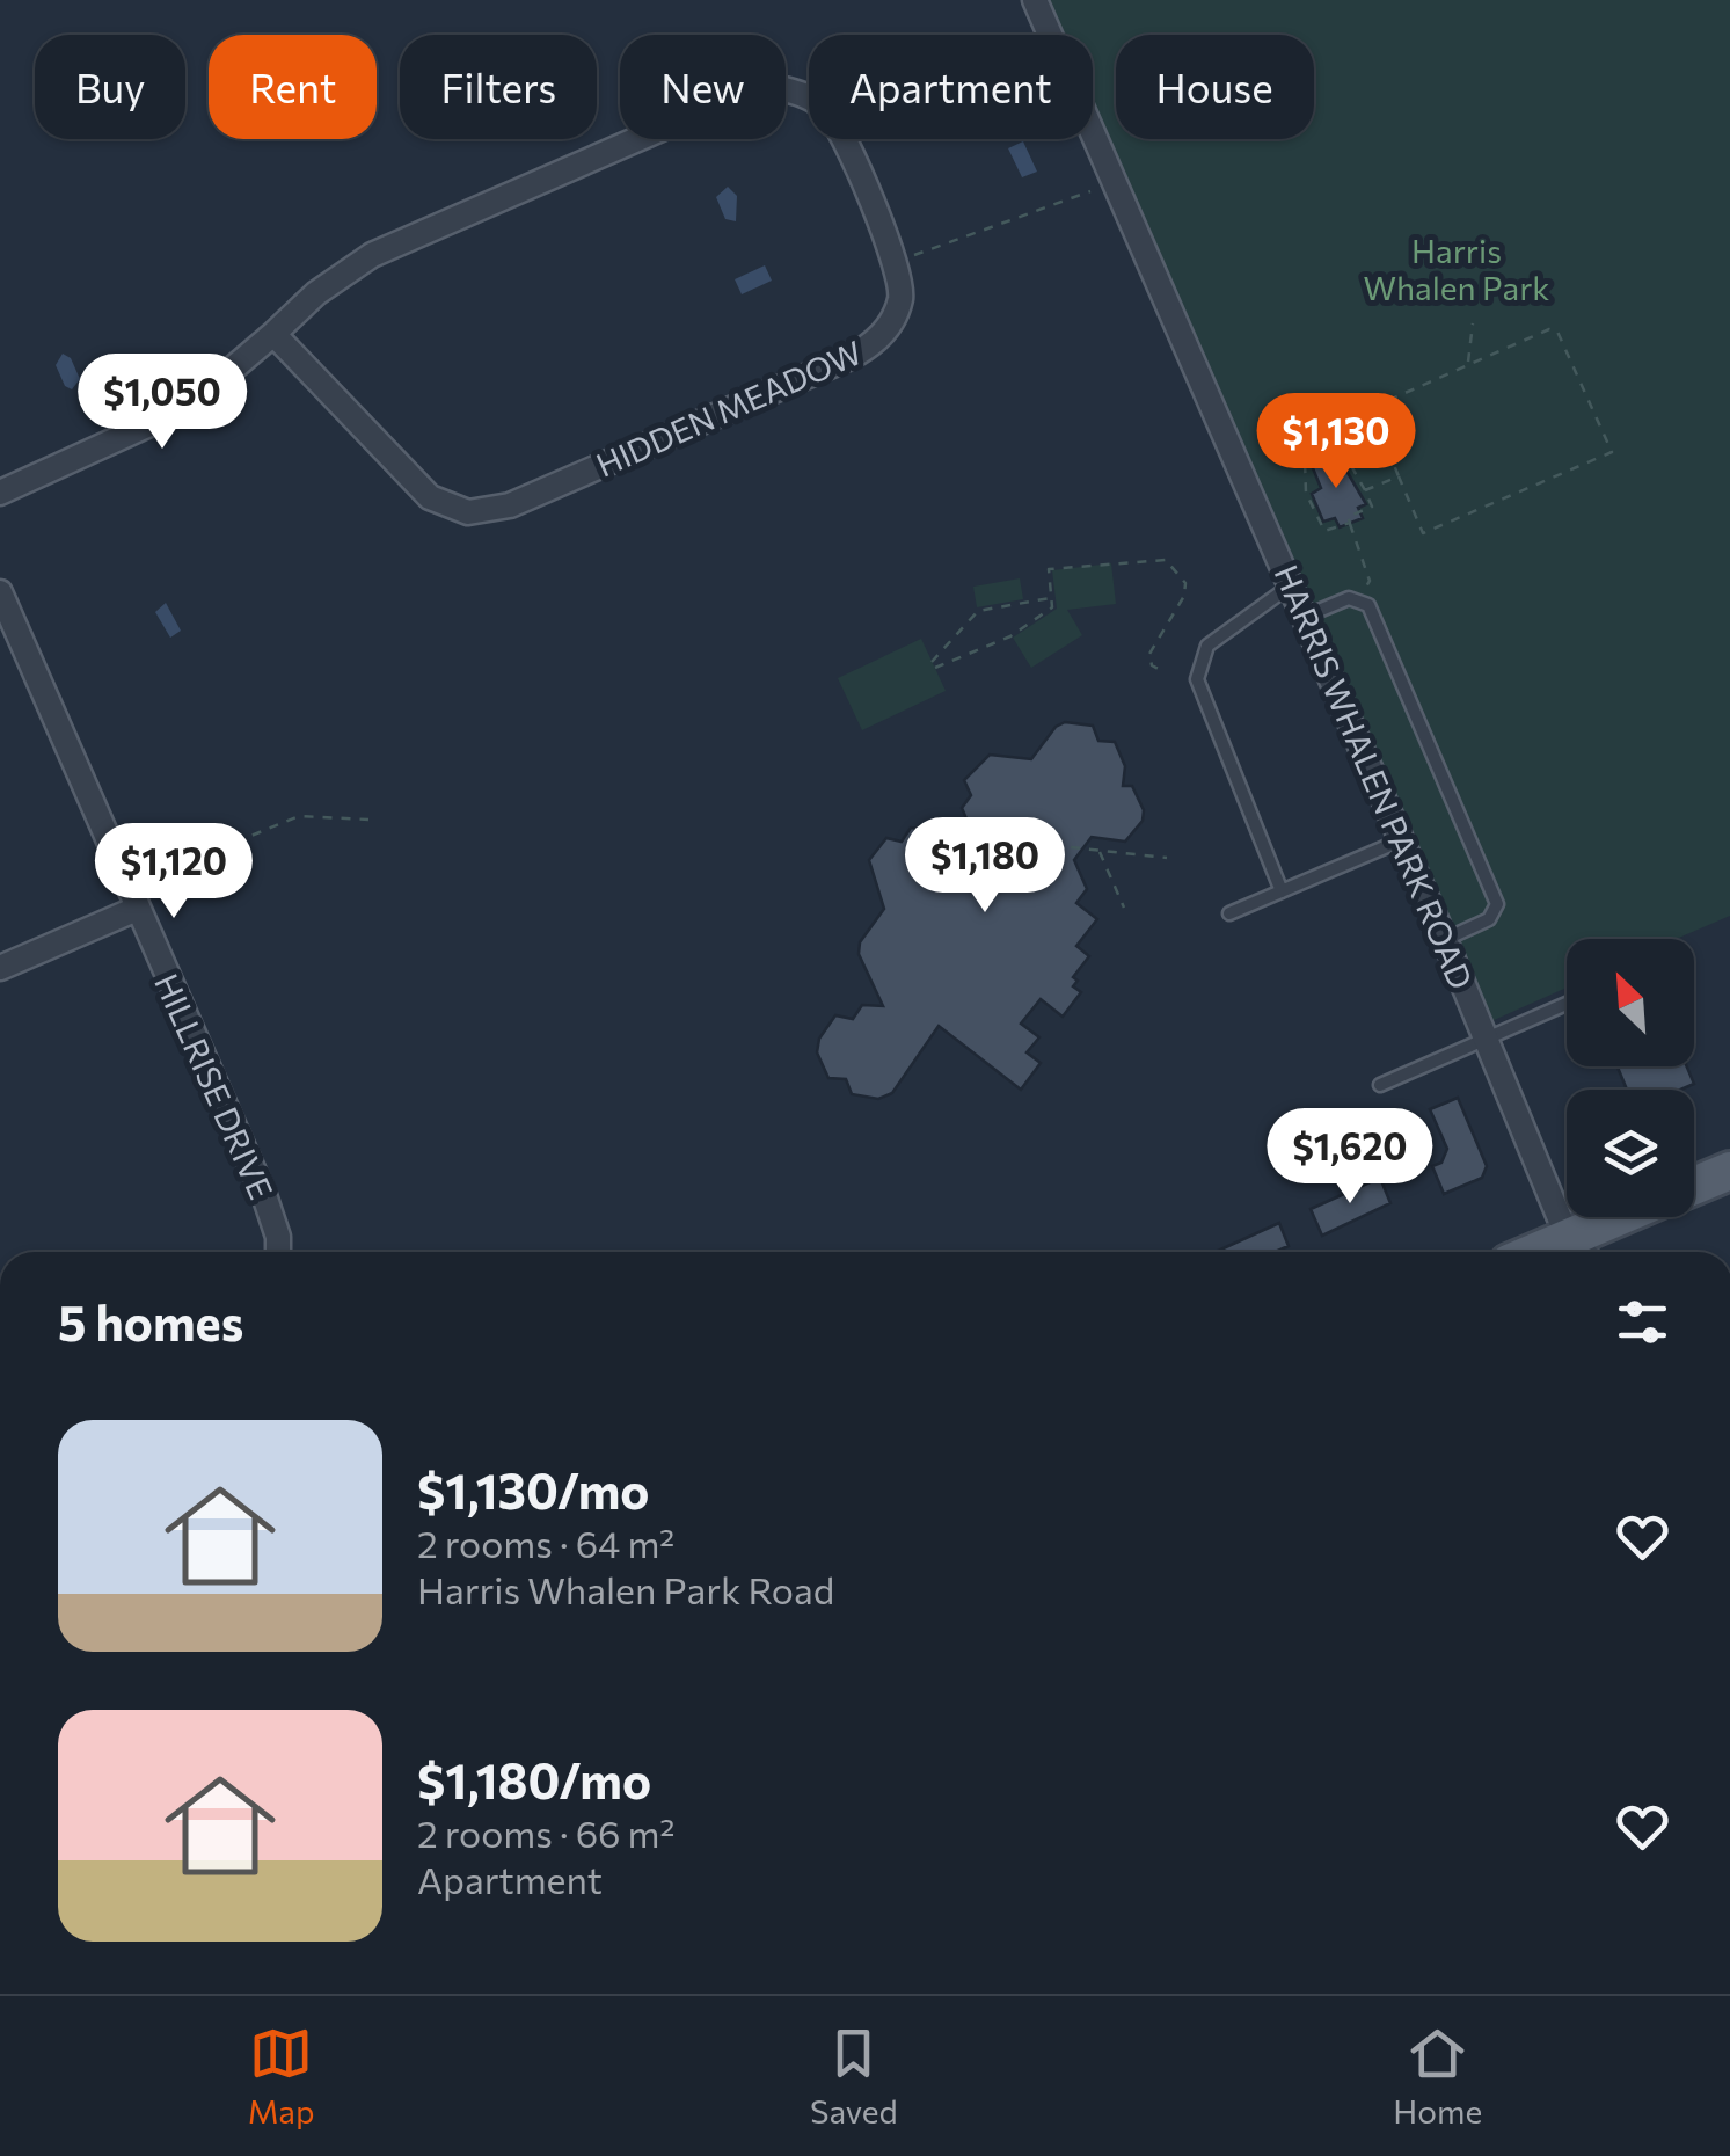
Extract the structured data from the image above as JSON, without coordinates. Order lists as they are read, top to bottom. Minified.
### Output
{"streets":{"street":["HIDDEN MEADOW","HARRIS WHALEN PARK ROAD","HILLRISE DRIVE"]},"parks":["Harris Whalen Park"],"north":"top left","page":{"chip":["Buy","Rent","Filters","New","Apartment","House"],"price":["$1,050","$1,130","$1,180","$1,120","$1,620"],"heading":"5 homes","list":[{"name":"$1,130/mo","note":"2 rooms · 64 m² · Harris Whalen Park Road"},{"name":"$1,180/mo","note":"2 rooms · 66 m² · Apartment"}],"tabs":["Map","Saved","Home"]}}
